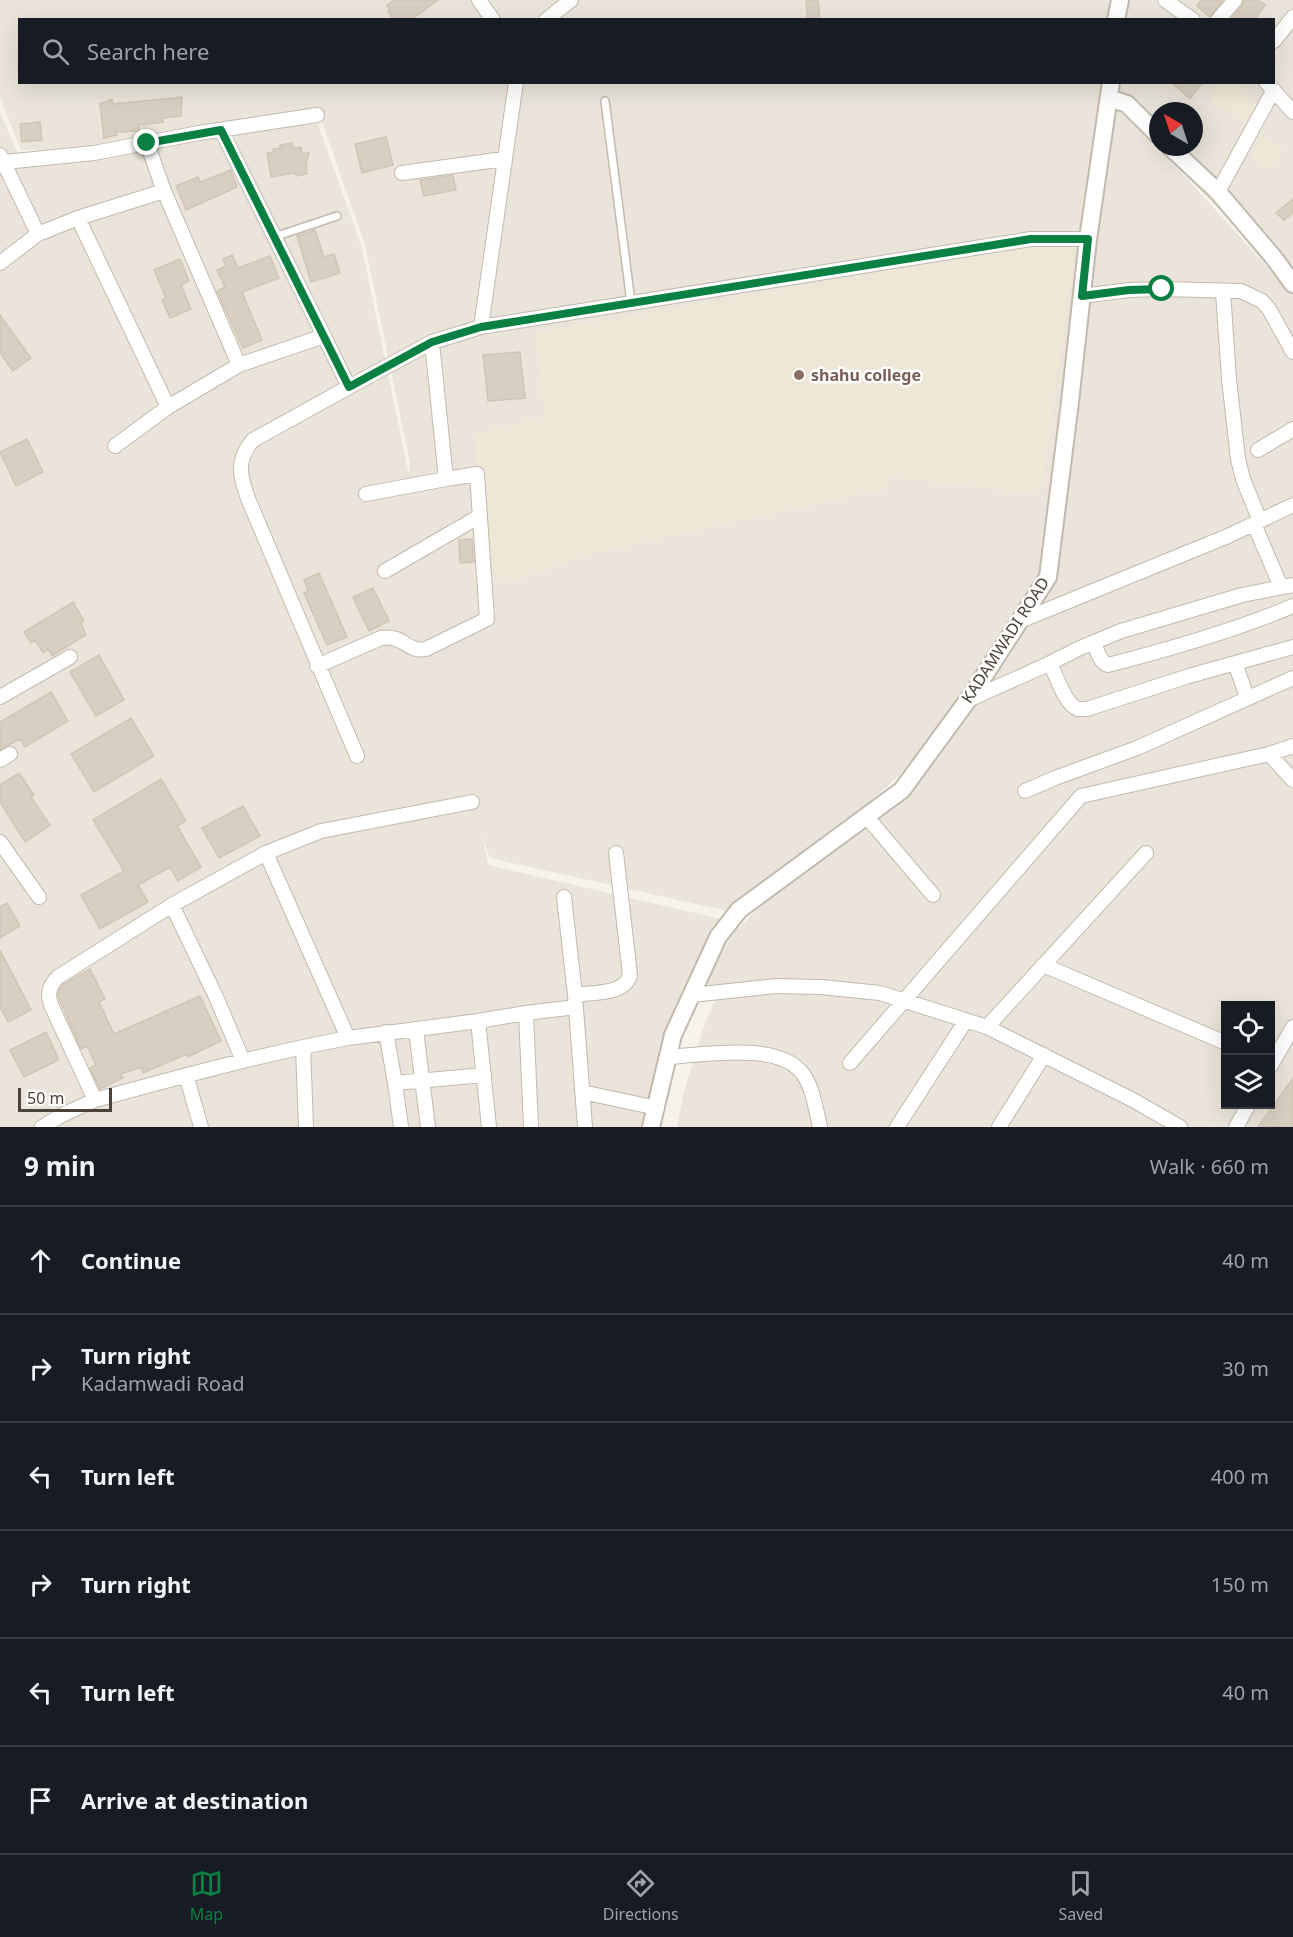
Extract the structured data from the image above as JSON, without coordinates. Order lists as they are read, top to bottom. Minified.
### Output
{"streets":{"street":["KADAMWADI ROAD"]},"places":["shahu college"],"scale_bar":"50 m","north":"top left","page":{"search":"Search here","scale":"50 m","heading":["9 min","Walk · 660 m"],"list":[["Continue","40 m"],["Turn right","Kadamwadi Road","30 m"],["Turn left","400 m"],["Turn right","150 m"],["Turn left","40 m"],"Arrive at destination"],"nav":["Map","Directions","Saved"]}}
